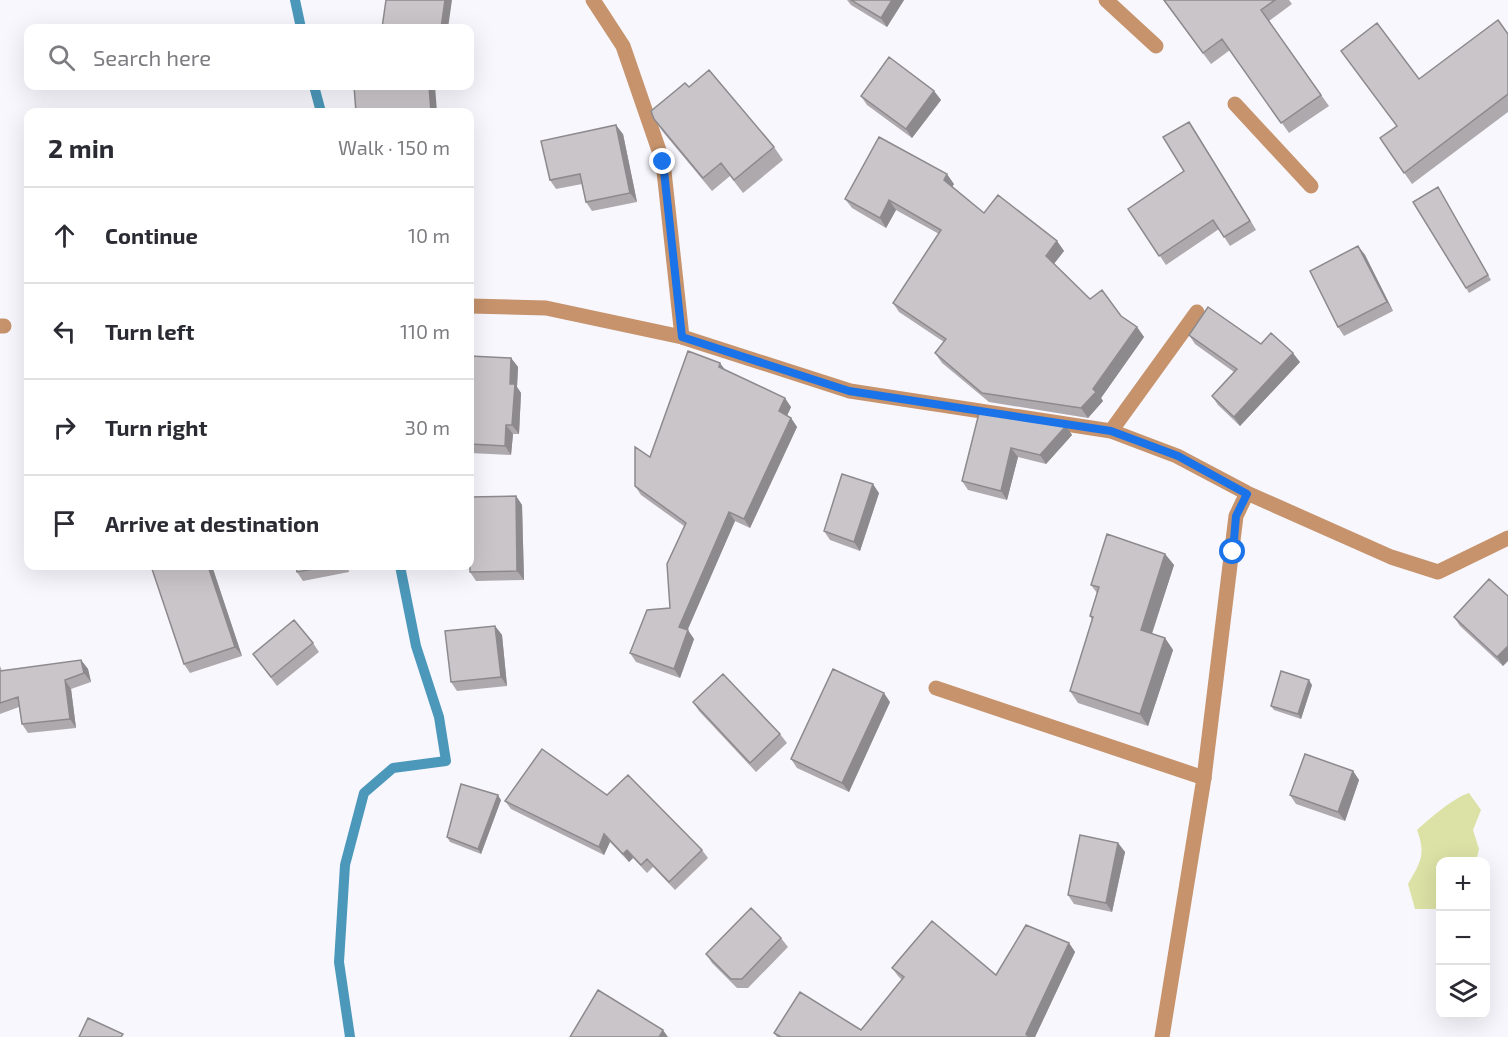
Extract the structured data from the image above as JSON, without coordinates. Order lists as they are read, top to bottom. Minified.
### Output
{"page":{"search":"Search here","heading":["2 min","Walk · 150 m"],"list":[["Continue","10 m"],["Turn left","110 m"],["Turn right","30 m"],"Arrive at destination"],"map_buttons":["+","−"]}}
